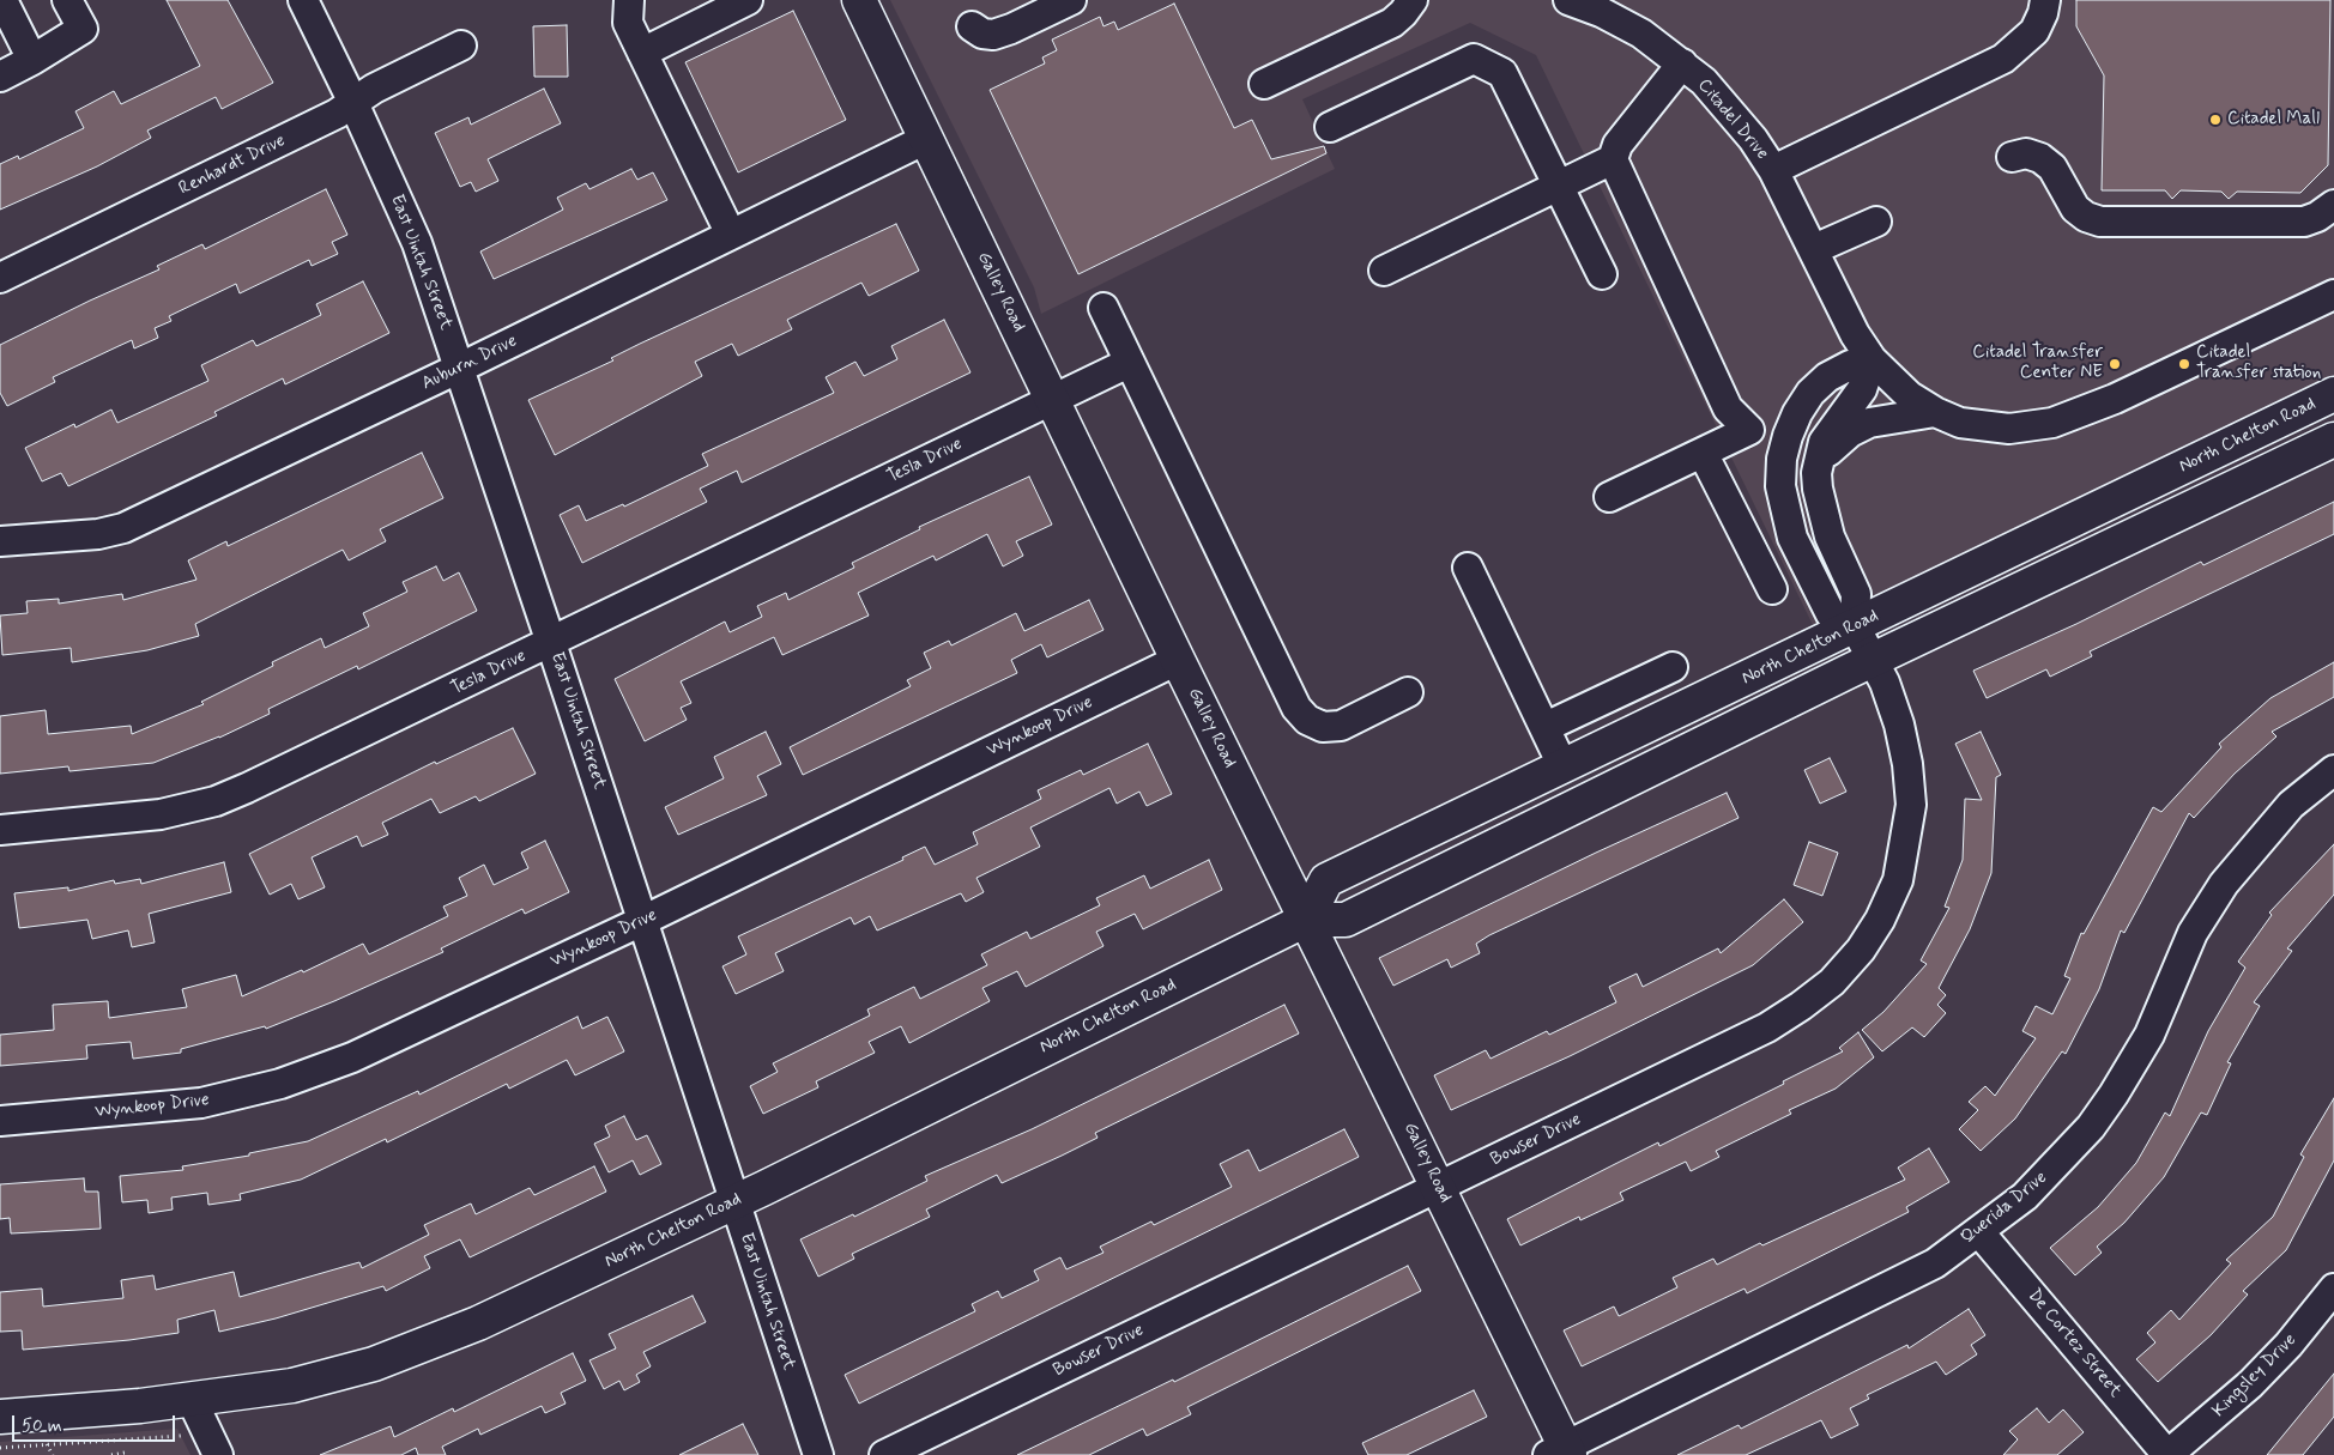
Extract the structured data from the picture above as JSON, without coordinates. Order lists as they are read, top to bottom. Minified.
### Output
{"streets":{"main road":["Galley Road","North Chelton Road"],"street":["Citadel Drive","Renhardt Drive","East Uintah Street","Auburn Drive","Tesla Drive","Wynkoop Drive","Bowser Drive","Querida Drive","De Cortez Street","Kingsley Drive"]},"crossings":[["Renhardt Drive","East Uintah Street"],["East Uintah Street","Auburn Drive"],["East Uintah Street","North Chelton Road"],["East Uintah Street","Tesla Drive"],["East Uintah Street","Wynkoop Drive"],["Galley Road","Auburn Drive"],["Galley Road","North Chelton Road"],["Galley Road","Tesla Drive"],["Galley Road","Wynkoop Drive"],["Galley Road","Bowser Drive"],["Galley Road","Querida Drive"],["North Chelton Road","Bowser Drive"],["Querida Drive","De Cortez Street"],["De Cortez Street","Kingsley Drive"]],"places":["Citadel Mall","Citadel Transfer Center NE","Citadel Transfer station"],"scale_bar":"50 m"}
